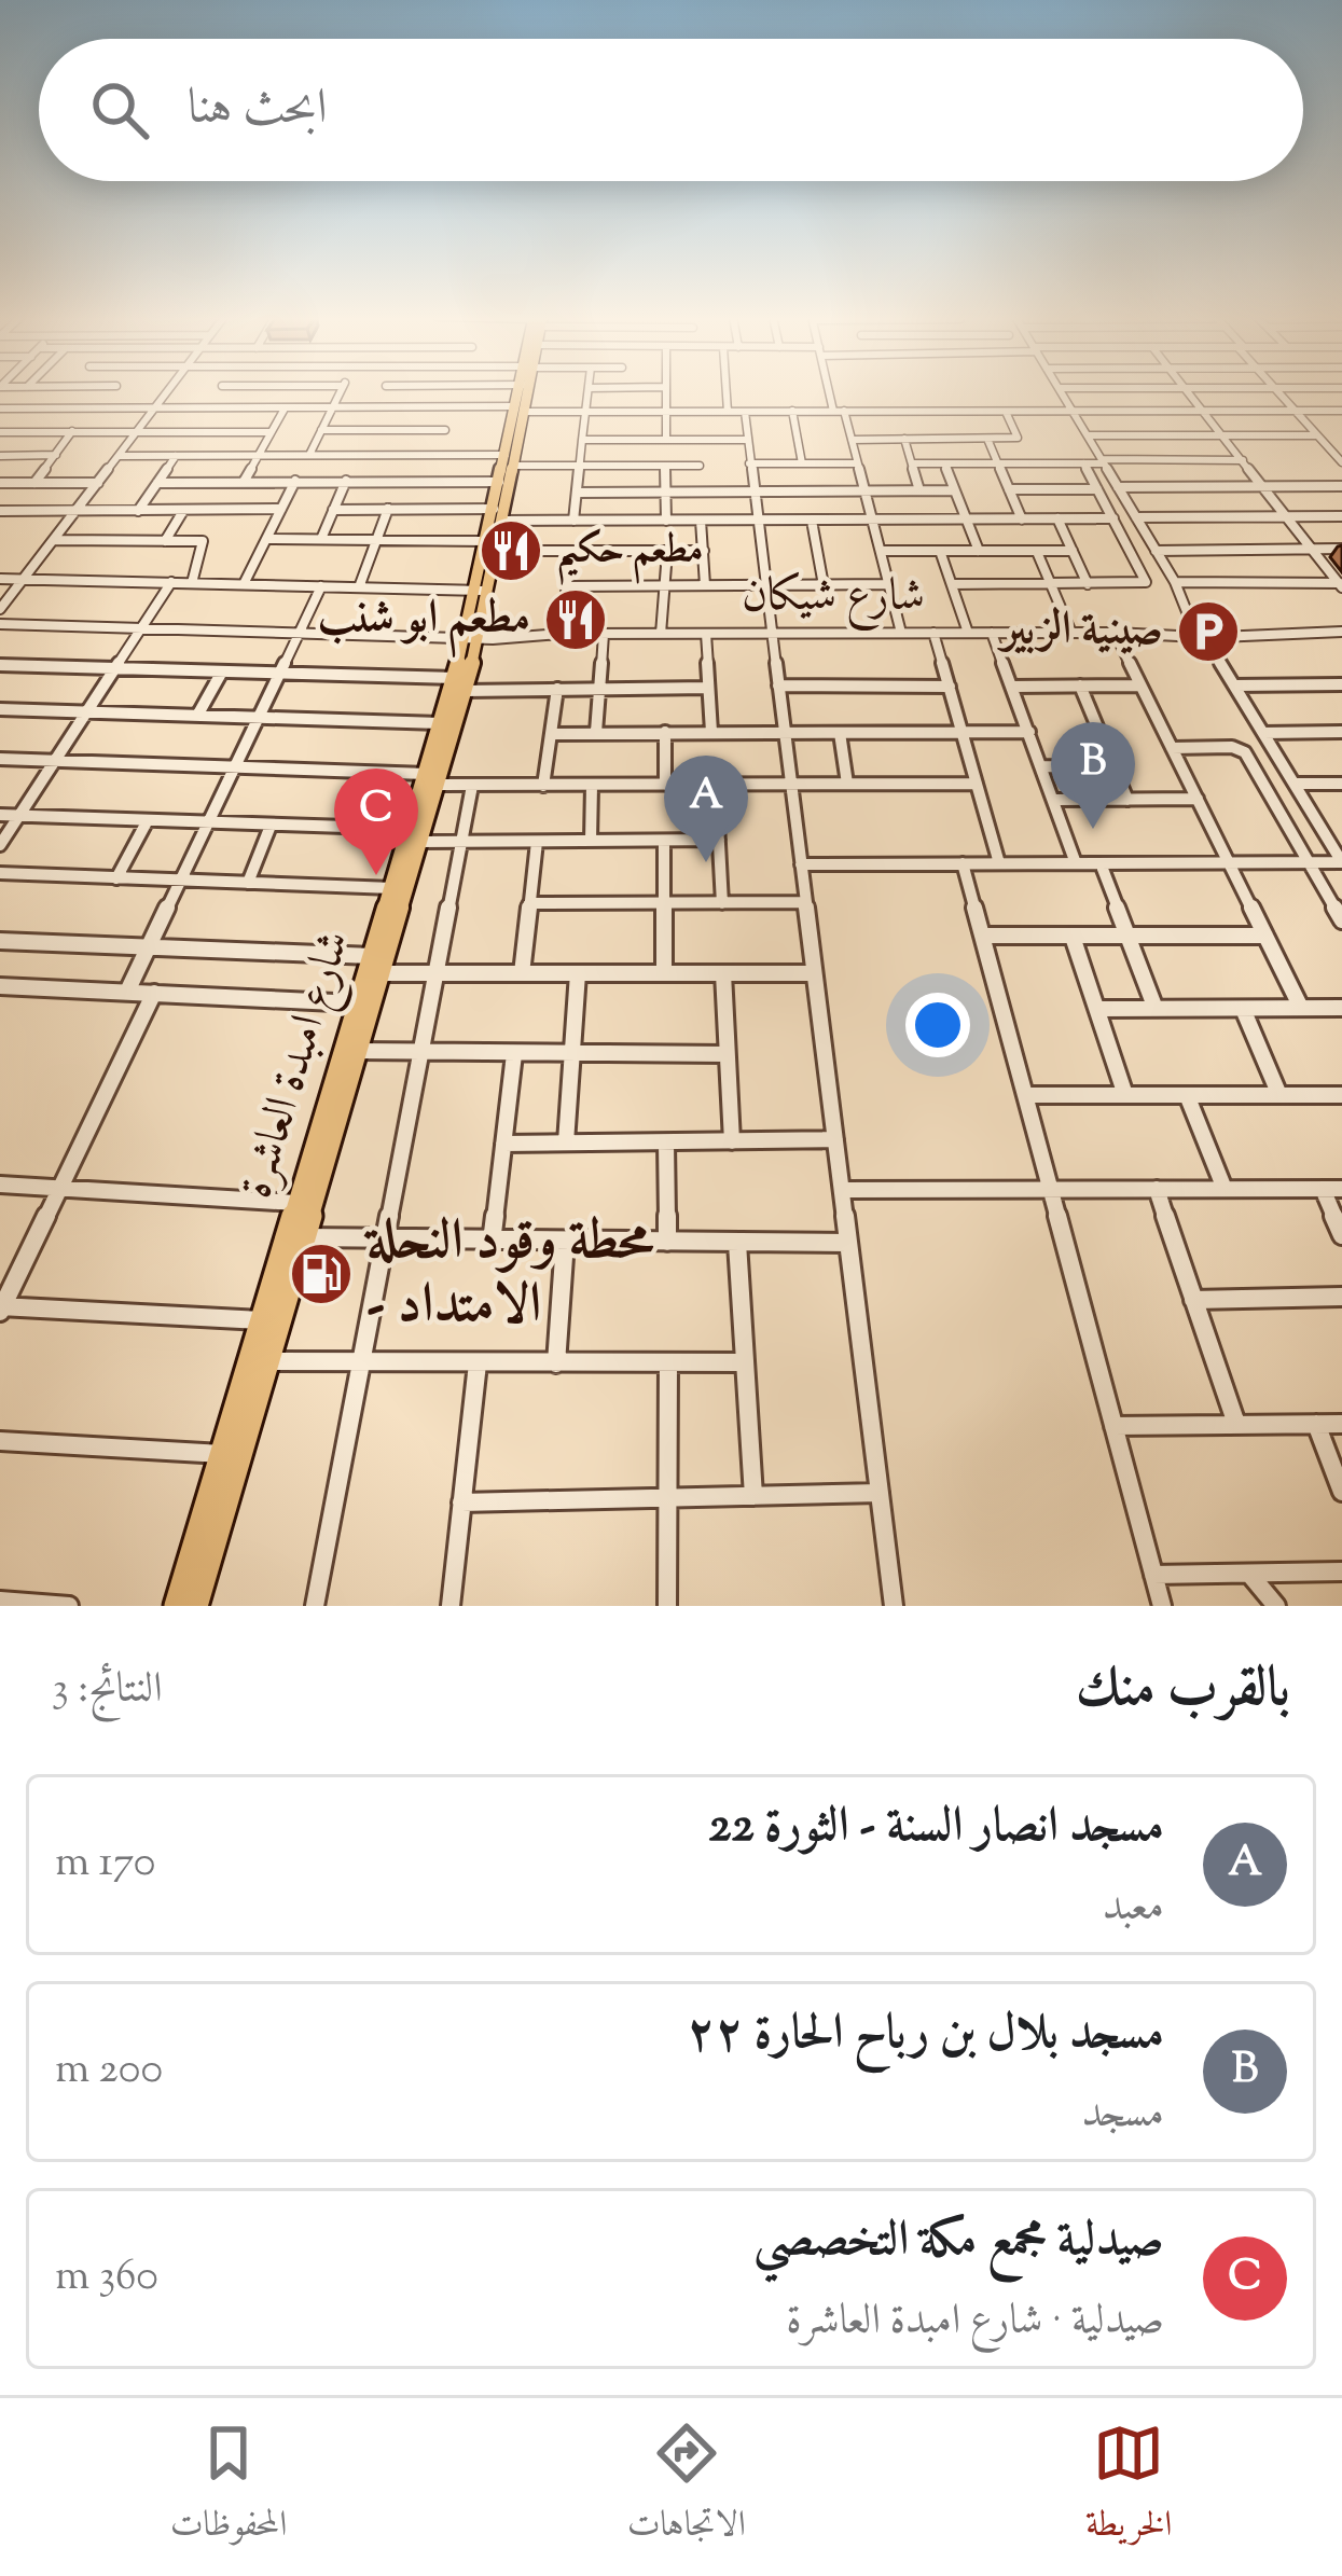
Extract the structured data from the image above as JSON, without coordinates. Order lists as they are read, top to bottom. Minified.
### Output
{"streets":{"main road":["شارع امبدة العاشرة"],"street":["شارع شيكان"]},"crossings":[["شارع شيكان","شارع امبدة العاشرة"]],"places":{"restaurant":["مطعم حكيم","مطعم ابو شنب"],"parking":["صينية الزبير"],"fuel station":["محطة وقود النحلة - الامتداد"]},"page":{"search":"ابحث هنا","pins":["B","A","C"],"heading":["بالقرب منك","النتائج: 3"],"list":[{"mark":"A","name":"مسجد انصار السنة - الثورة 22","note":"معبد","value":"170 m"},{"mark":"B","name":"مسجد بلال بن رباح الحارة ٢٢","note":"مسجد","value":"200 m"},{"mark":"C","name":"صيدلية مجمع مكة التخصصي","note":"صيدلية · شارع امبدة العاشرة","value":"360 m"}],"nav":["الخريطة","الاتجاهات","المحفوظات"]}}
